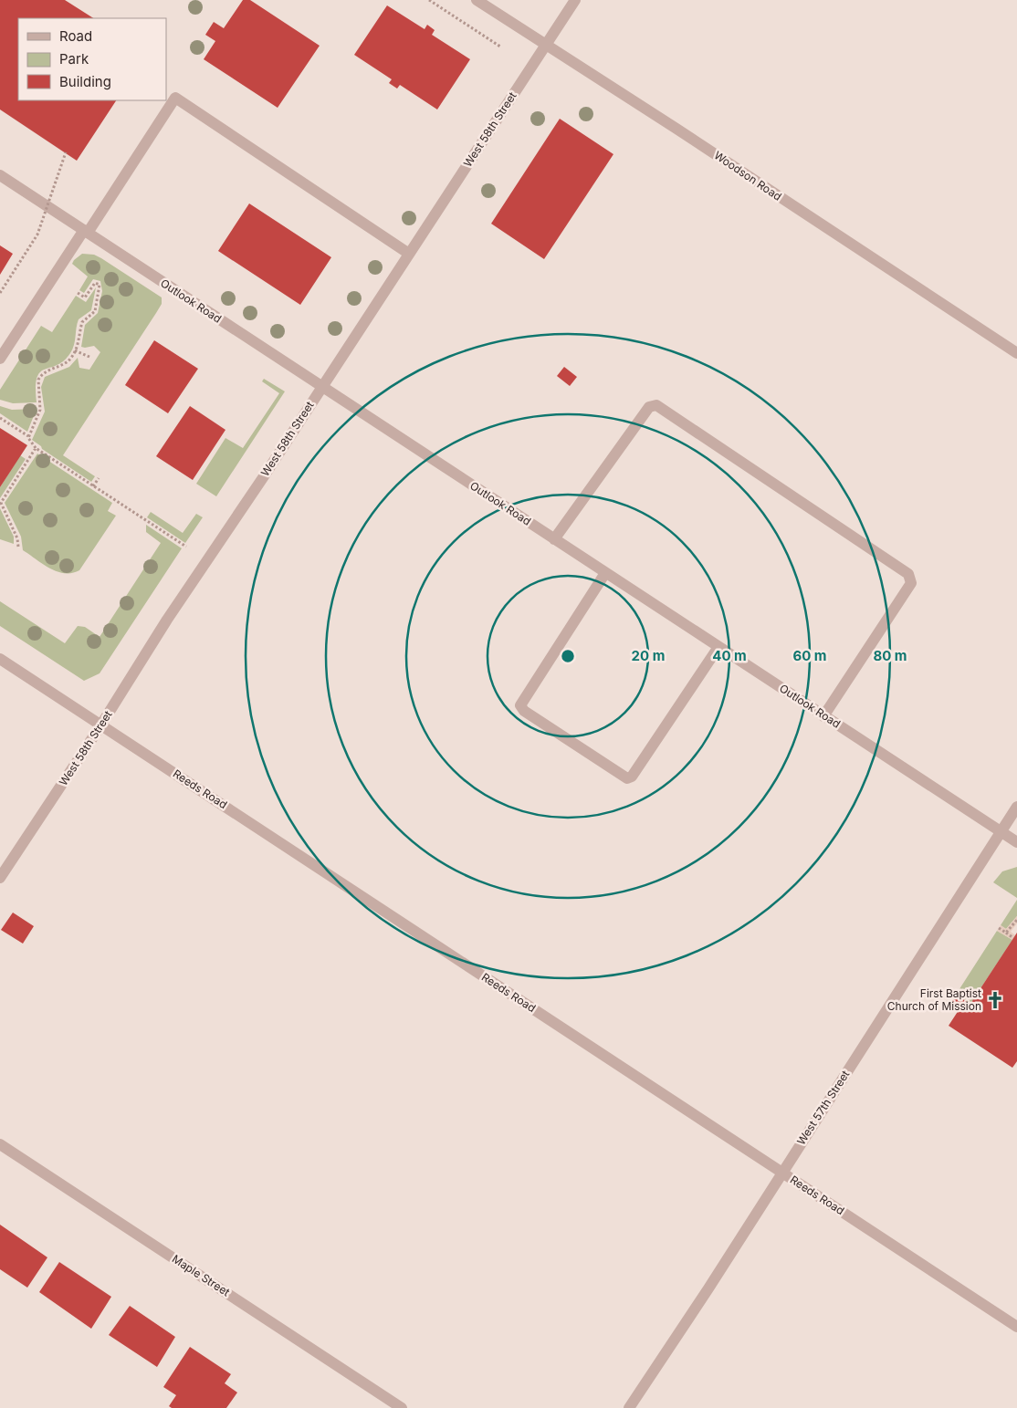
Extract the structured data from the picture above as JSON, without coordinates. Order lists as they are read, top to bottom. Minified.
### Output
{"streets":{"street":["West 58th Street","Woodson Road","Outlook Road","Reeds Road","West 57th Street","Maple Street"]},"crossings":[["West 58th Street","Woodson Road"],["West 58th Street","Outlook Road"],["West 58th Street","Reeds Road"],["Outlook Road","West 57th Street"],["Reeds Road","West 57th Street"]],"places":{"church":["First Baptist Church of Mission"]},"legend":["Road","Park","Building"],"rings":["20 m","40 m","60 m","80 m"]}
